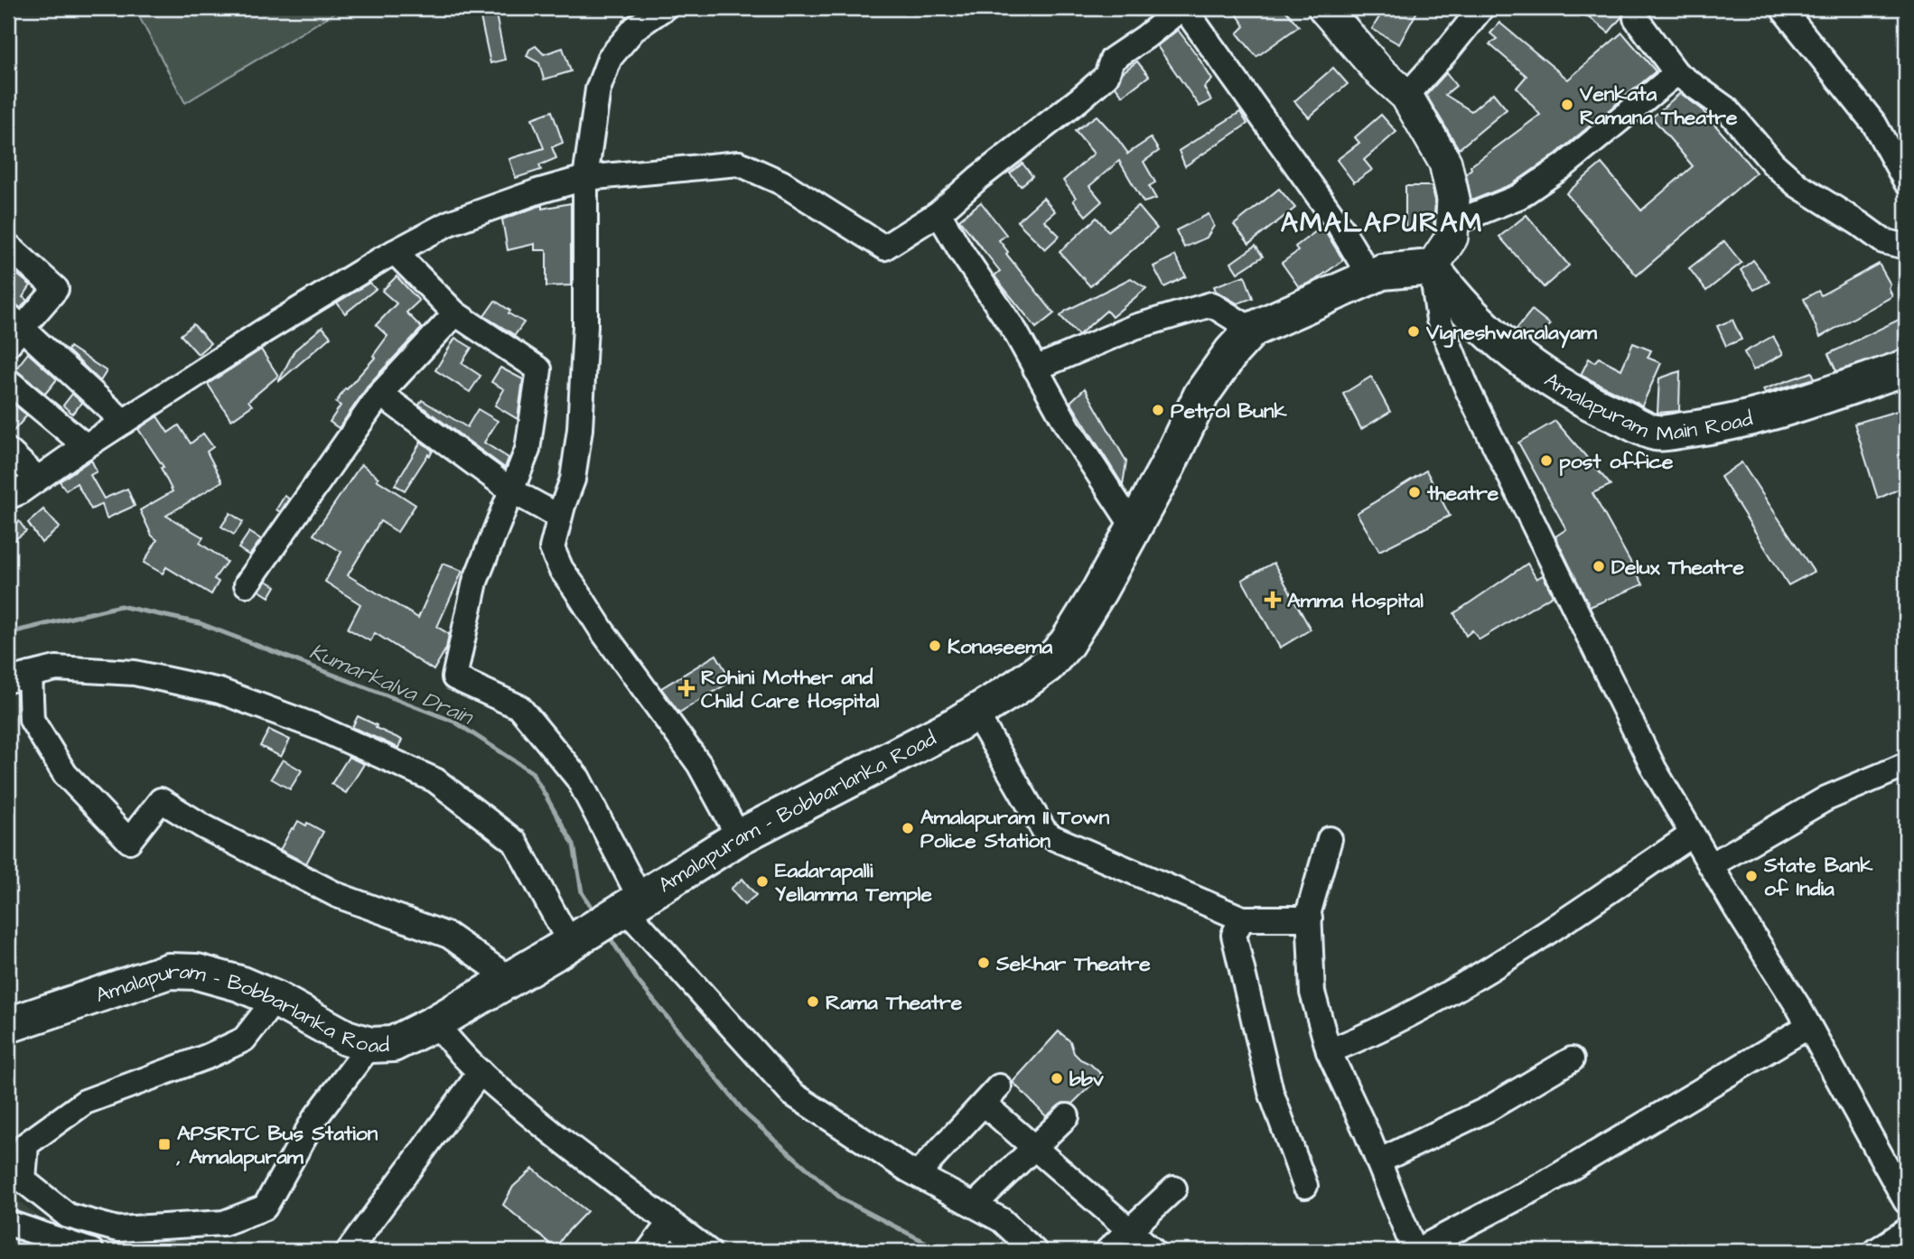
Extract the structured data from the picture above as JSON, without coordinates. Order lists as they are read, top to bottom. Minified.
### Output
{"streets":{"highway":["Amalapuram Main Road","Amalapuram - Bobbarlanka Road"]},"crossings":[["Amalapuram Main Road","Amalapuram - Bobbarlanka Road"]],"districts":["AMALAPURAM"],"water":["Kumarkalva Drain"],"places":{"other":["Venkata Ramana Theatre","Vigneshwaralayam","Petrol Bunk","post office","theatre","Delux Theatre","Konaseema","Amalapuram II Town Police Station","State Bank of India","Eadarapalli Yellamma Temple","Sekhar Theatre","Rama Theatre","bbv"],"health":["Amma Hospital","Rohini Mother and Child Care Hospital"],"transit":["APSRTC Bus Station , Amalapuram"]}}
